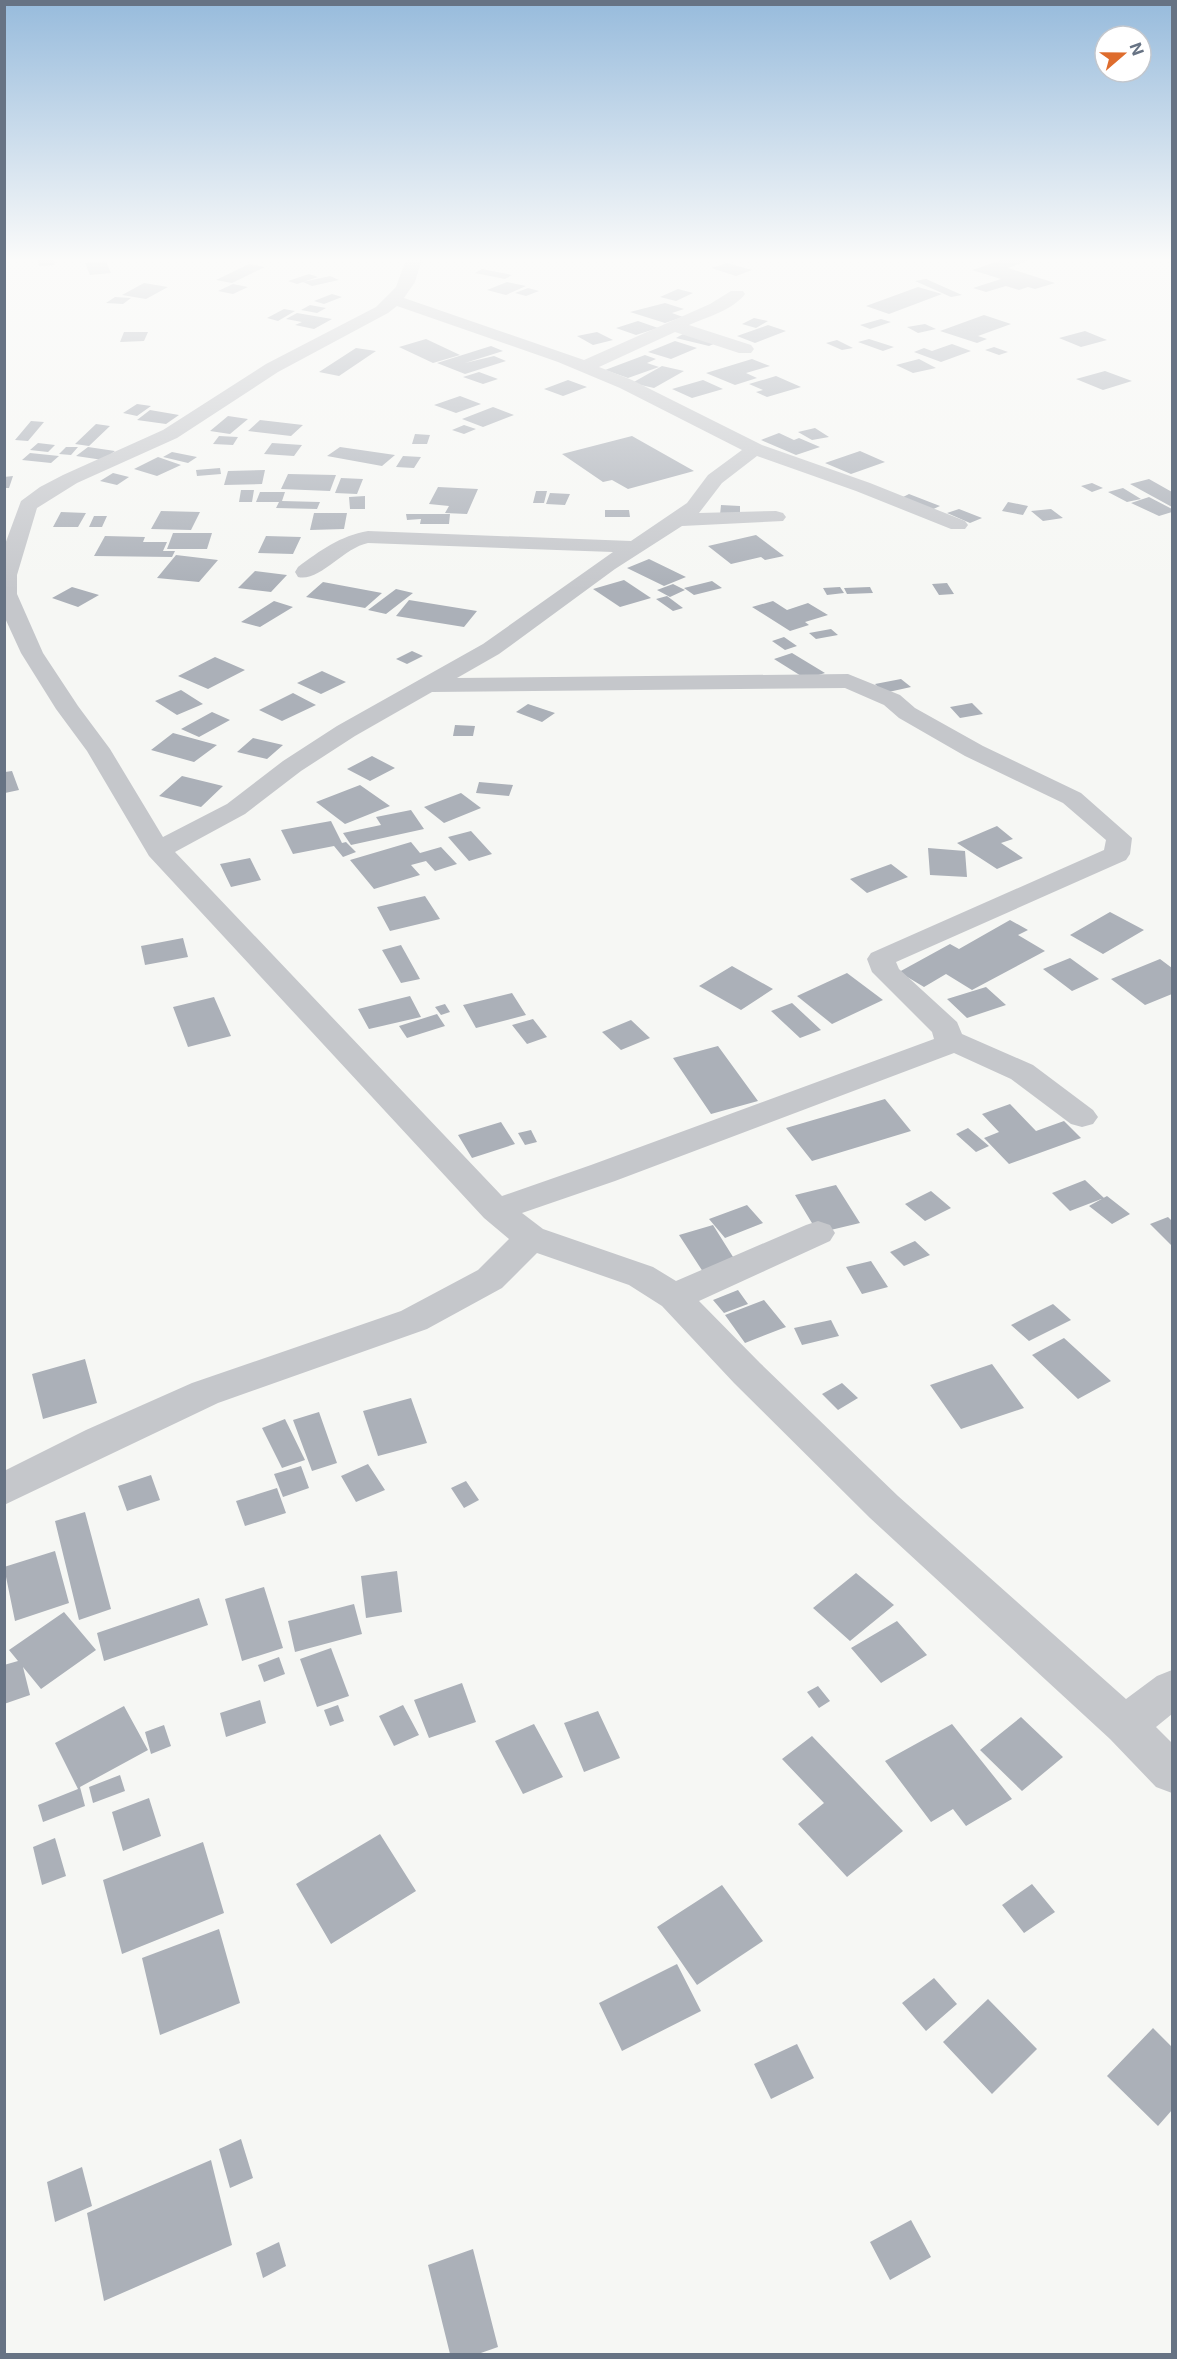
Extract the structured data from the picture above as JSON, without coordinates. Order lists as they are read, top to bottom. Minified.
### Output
{"north":"right"}
